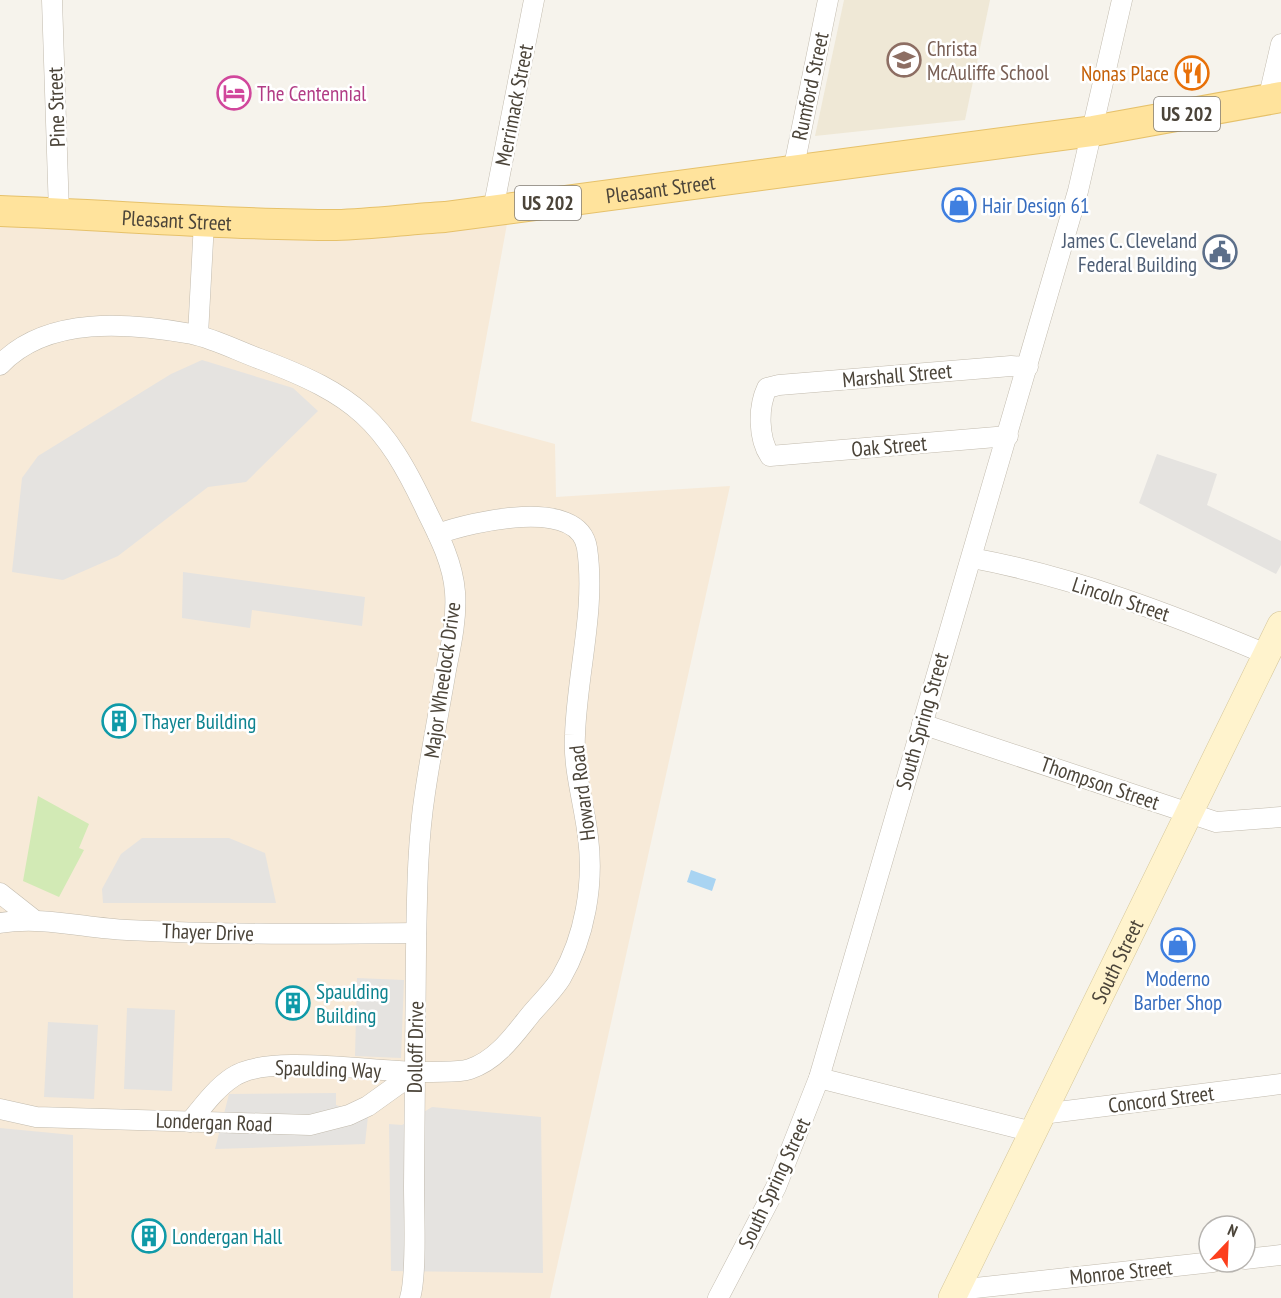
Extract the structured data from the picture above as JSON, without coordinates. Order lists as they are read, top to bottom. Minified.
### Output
{"streets":{"main road":["US 202","Pleasant Street","South Street"],"street":["Rumford Street","Merrimack Street","Pine Street","Marshall Street","Oak Street","Lincoln Street","Major Wheelock Drive","South Spring Street","Thompson Street","Howard Road","Thayer Drive","Dolloff Drive","Spaulding Way","Concord Street","Londergan Road","Monroe Street"]},"crossings":[["Rumford Street","Pleasant Street"],["Merrimack Street","Pleasant Street"],["Pine Street","Pleasant Street"],["Pleasant Street","South Spring Street"],["Marshall Street","Oak Street"],["Marshall Street","South Spring Street"],["Oak Street","South Spring Street"],["Lincoln Street","South Spring Street"],["Lincoln Street","South Street"],["Major Wheelock Drive","Howard Road"],["Major Wheelock Drive","Dolloff Drive"],["South Spring Street","Thompson Street"],["South Spring Street","Concord Street"],["Thompson Street","South Street"],["Howard Road","Dolloff Drive"],["Howard Road","Spaulding Way"],["Howard Road","Londergan Road"],["Thayer Drive","Dolloff Drive"],["South Street","Concord Street"],["South Street","Monroe Street"],["Dolloff Drive","Spaulding Way"],["Dolloff Drive","Londergan Road"],["Spaulding Way","Londergan Road"]],"places":{"school or university":["Christa McAuliffe School"],"restaurant":["Nonas Place"],"hotel":["The Centennial"],"shop":["Hair Design 61","Moderno Barber Shop"],"public building":["James C. Cleveland Federal Building"],"building":["Thayer Building","Spaulding Building","Londergan Hall"]},"north":"top right"}
